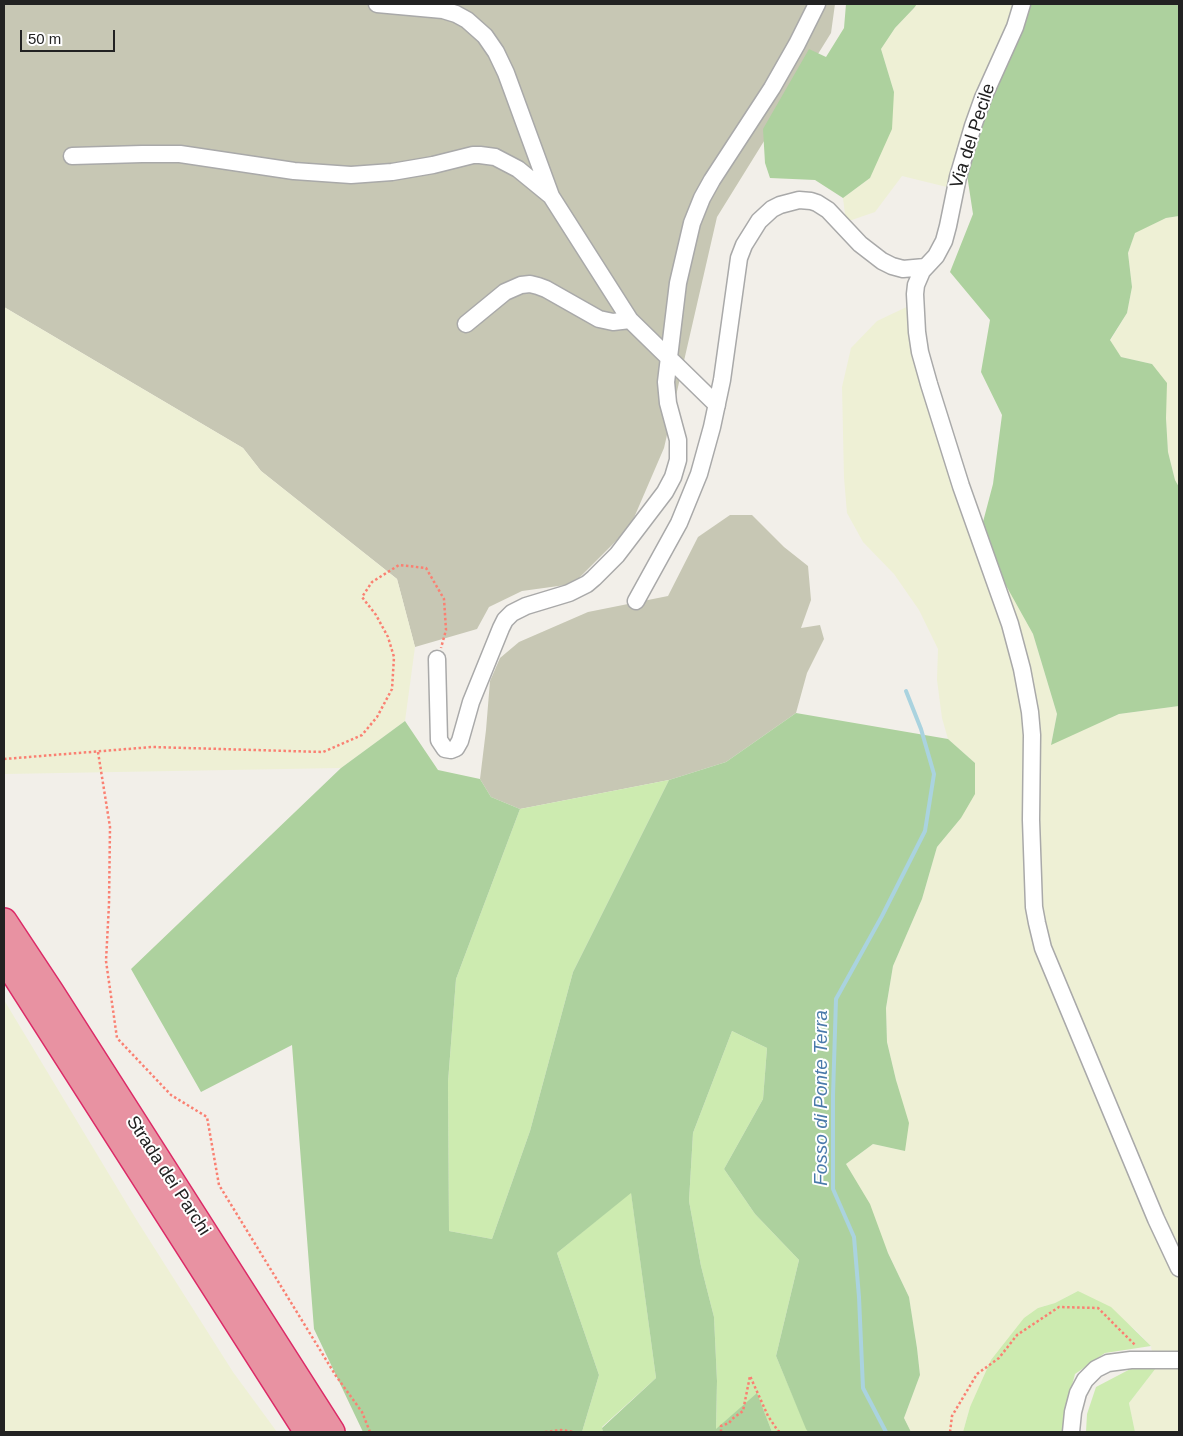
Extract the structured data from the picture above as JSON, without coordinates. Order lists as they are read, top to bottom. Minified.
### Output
{"streets":{"highway":["Strada dei Parchi"],"street":["Via del Pecile"]},"water":["Fosso di Ponte Terra"],"scale_bar":"50 m"}
